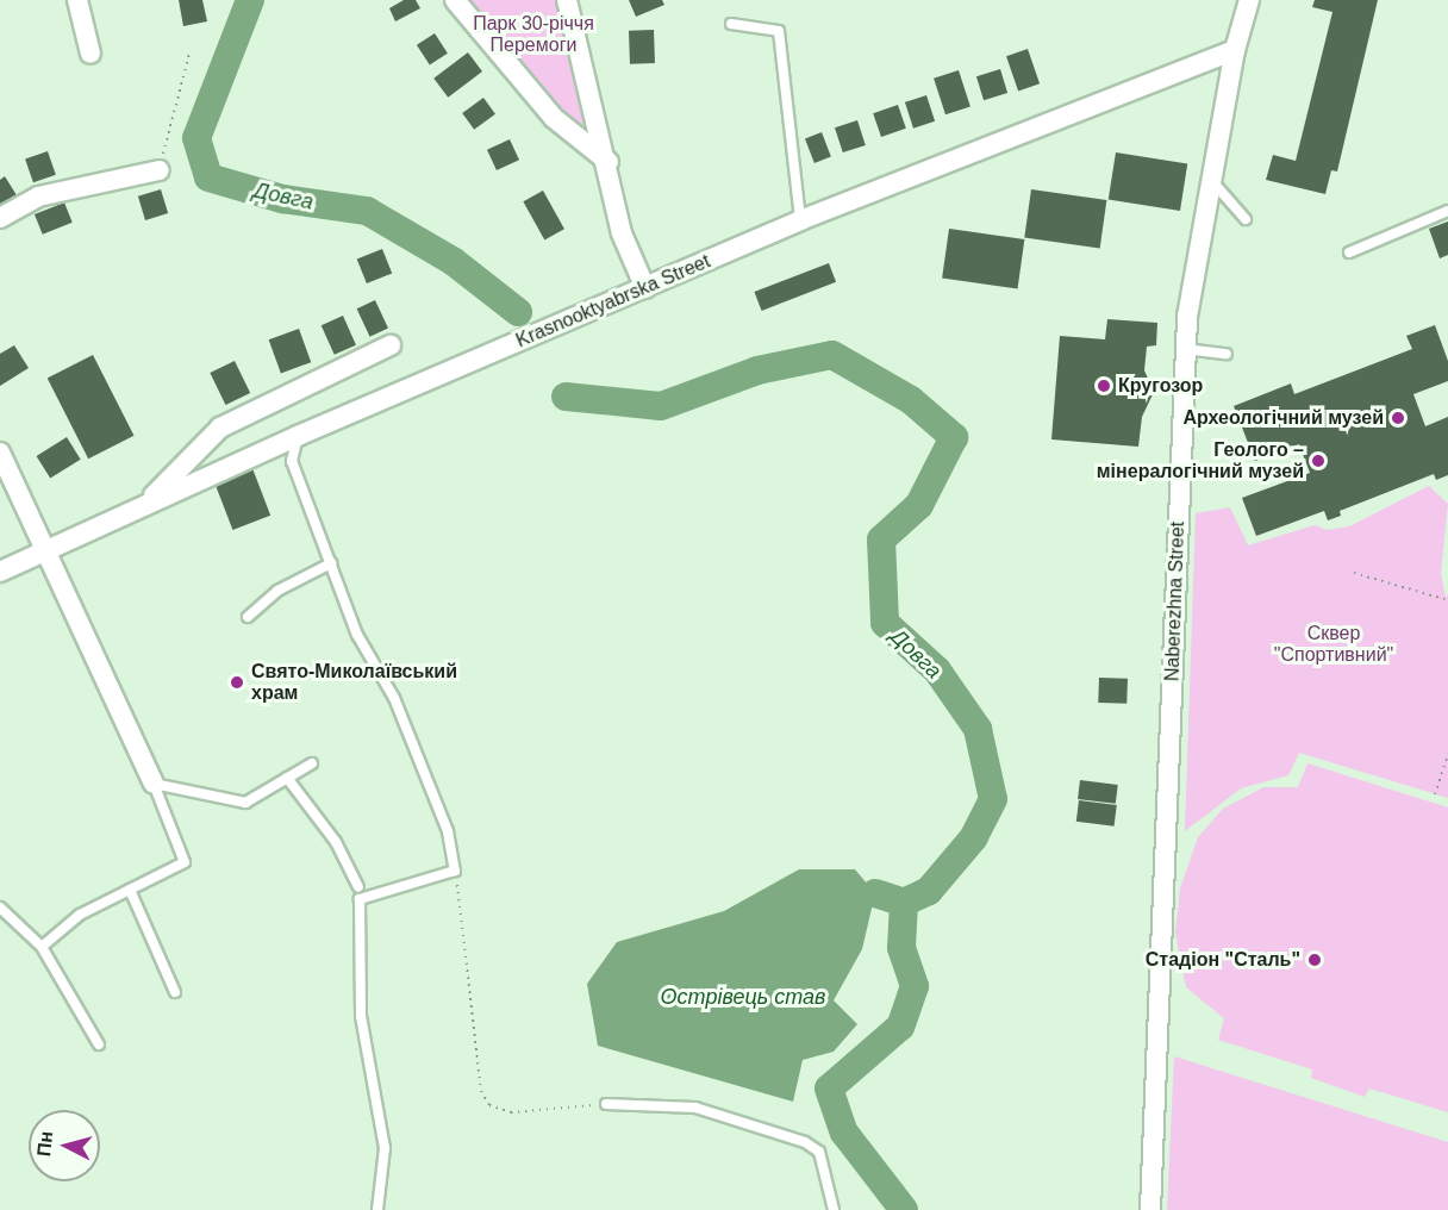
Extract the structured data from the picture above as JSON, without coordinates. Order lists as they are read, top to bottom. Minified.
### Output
{"streets":{"street":["Krasnooktyabrska Street","Naberezhna Street"]},"crossings":[["Krasnooktyabrska Street","Naberezhna Street"]],"water":["Довга","Острівець став"],"parks":["Парк 30-річчя Перемоги","Сквер \"Спортивний\""],"places":["Кругозор","Археологічний музей","Геолого – мінералогічний музей","Свято-Миколаївський храм","Стадіон \"Сталь\""],"north":"left"}
